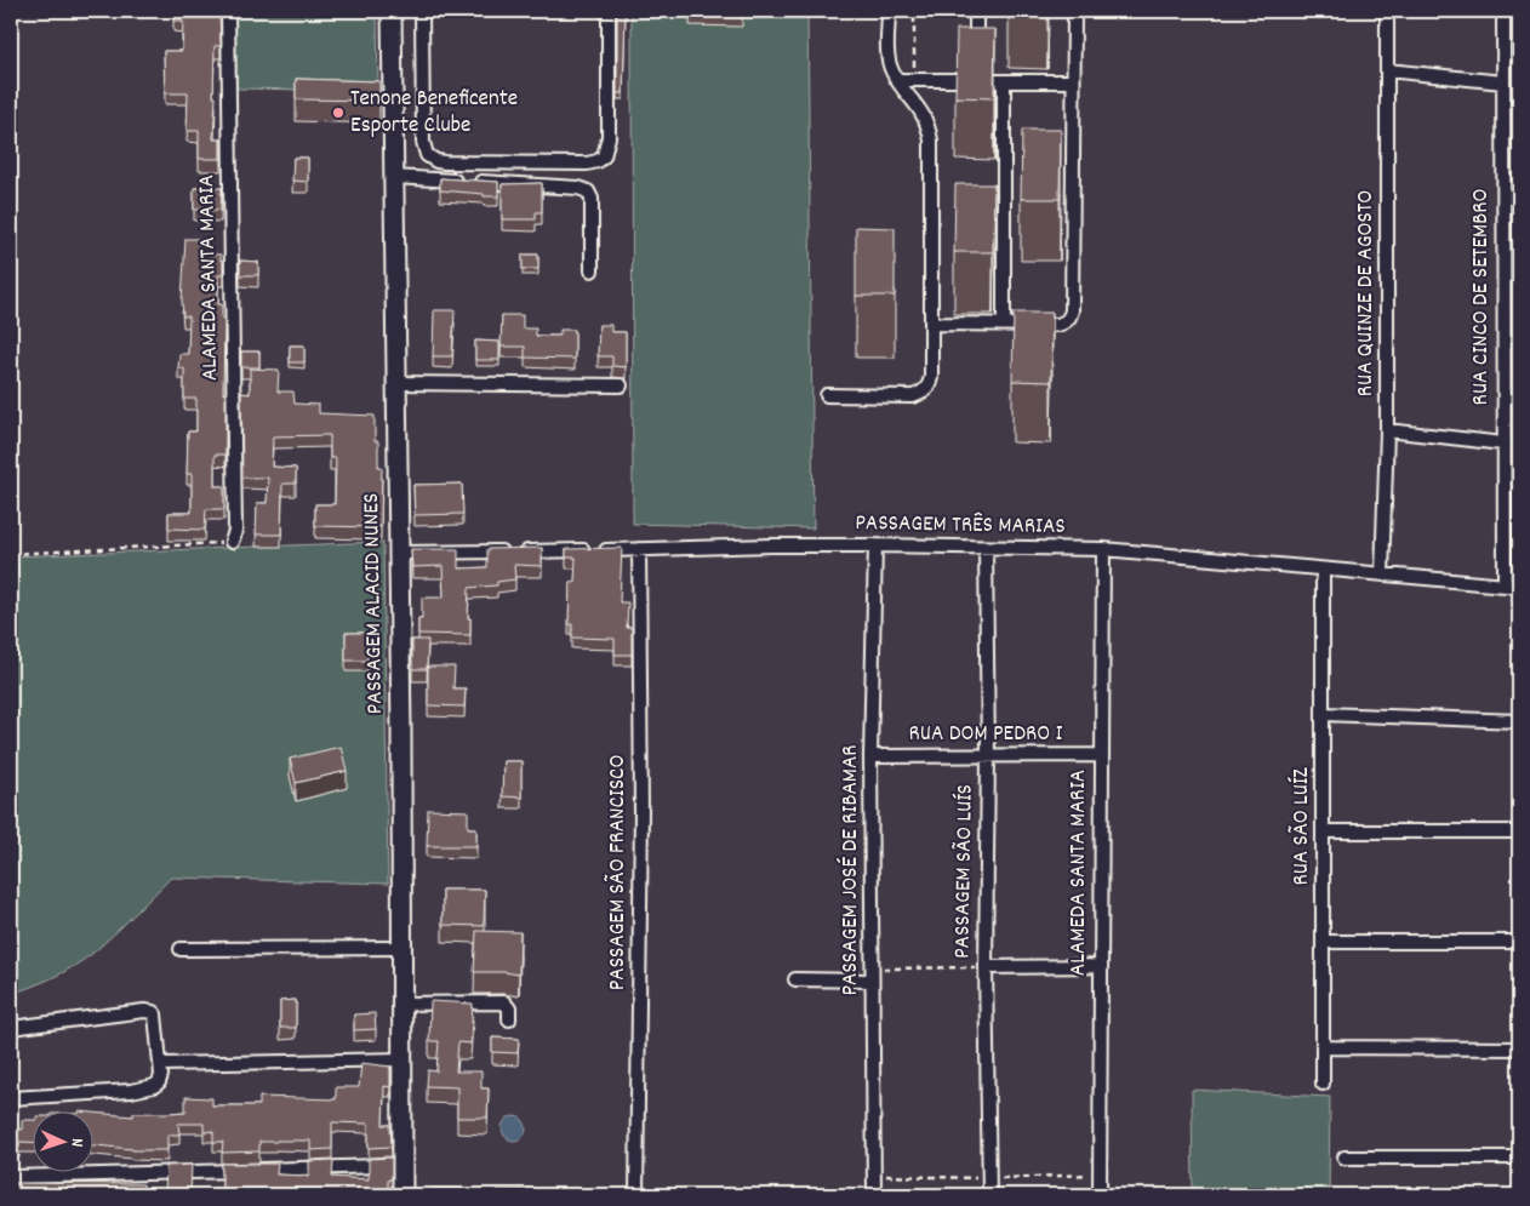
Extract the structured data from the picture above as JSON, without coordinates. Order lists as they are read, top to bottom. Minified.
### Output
{"streets":{"main road":["PASSAGEM ALACID NUNES"],"street":["ALAMEDA SANTA MARIA","RUA QUINZE DE AGOSTO","RUA CINCO DE SETEMBRO","PASSAGEM TRÊS MARIAS","RUA DOM PEDRO I","RUA SÃO LUÍZ","PASSAGEM JOSÉ DE RIBAMAR","PASSAGEM SÃO LUÍS","PASSAGEM SÃO FRANCISCO"]},"crossings":[["ALAMEDA SANTA MARIA","PASSAGEM TRÊS MARIAS"],["ALAMEDA SANTA MARIA","RUA DOM PEDRO I"],["RUA QUINZE DE AGOSTO","PASSAGEM TRÊS MARIAS"],["RUA CINCO DE SETEMBRO","PASSAGEM TRÊS MARIAS"],["PASSAGEM TRÊS MARIAS","PASSAGEM ALACID NUNES"],["PASSAGEM TRÊS MARIAS","RUA SÃO LUÍZ"],["PASSAGEM TRÊS MARIAS","PASSAGEM JOSÉ DE RIBAMAR"],["PASSAGEM TRÊS MARIAS","PASSAGEM SÃO LUÍS"],["PASSAGEM TRÊS MARIAS","PASSAGEM SÃO FRANCISCO"],["RUA DOM PEDRO I","PASSAGEM JOSÉ DE RIBAMAR"],["RUA DOM PEDRO I","PASSAGEM SÃO LUÍS"]],"places":["Tenone Beneficente Esporte Clube"],"north":"right"}
